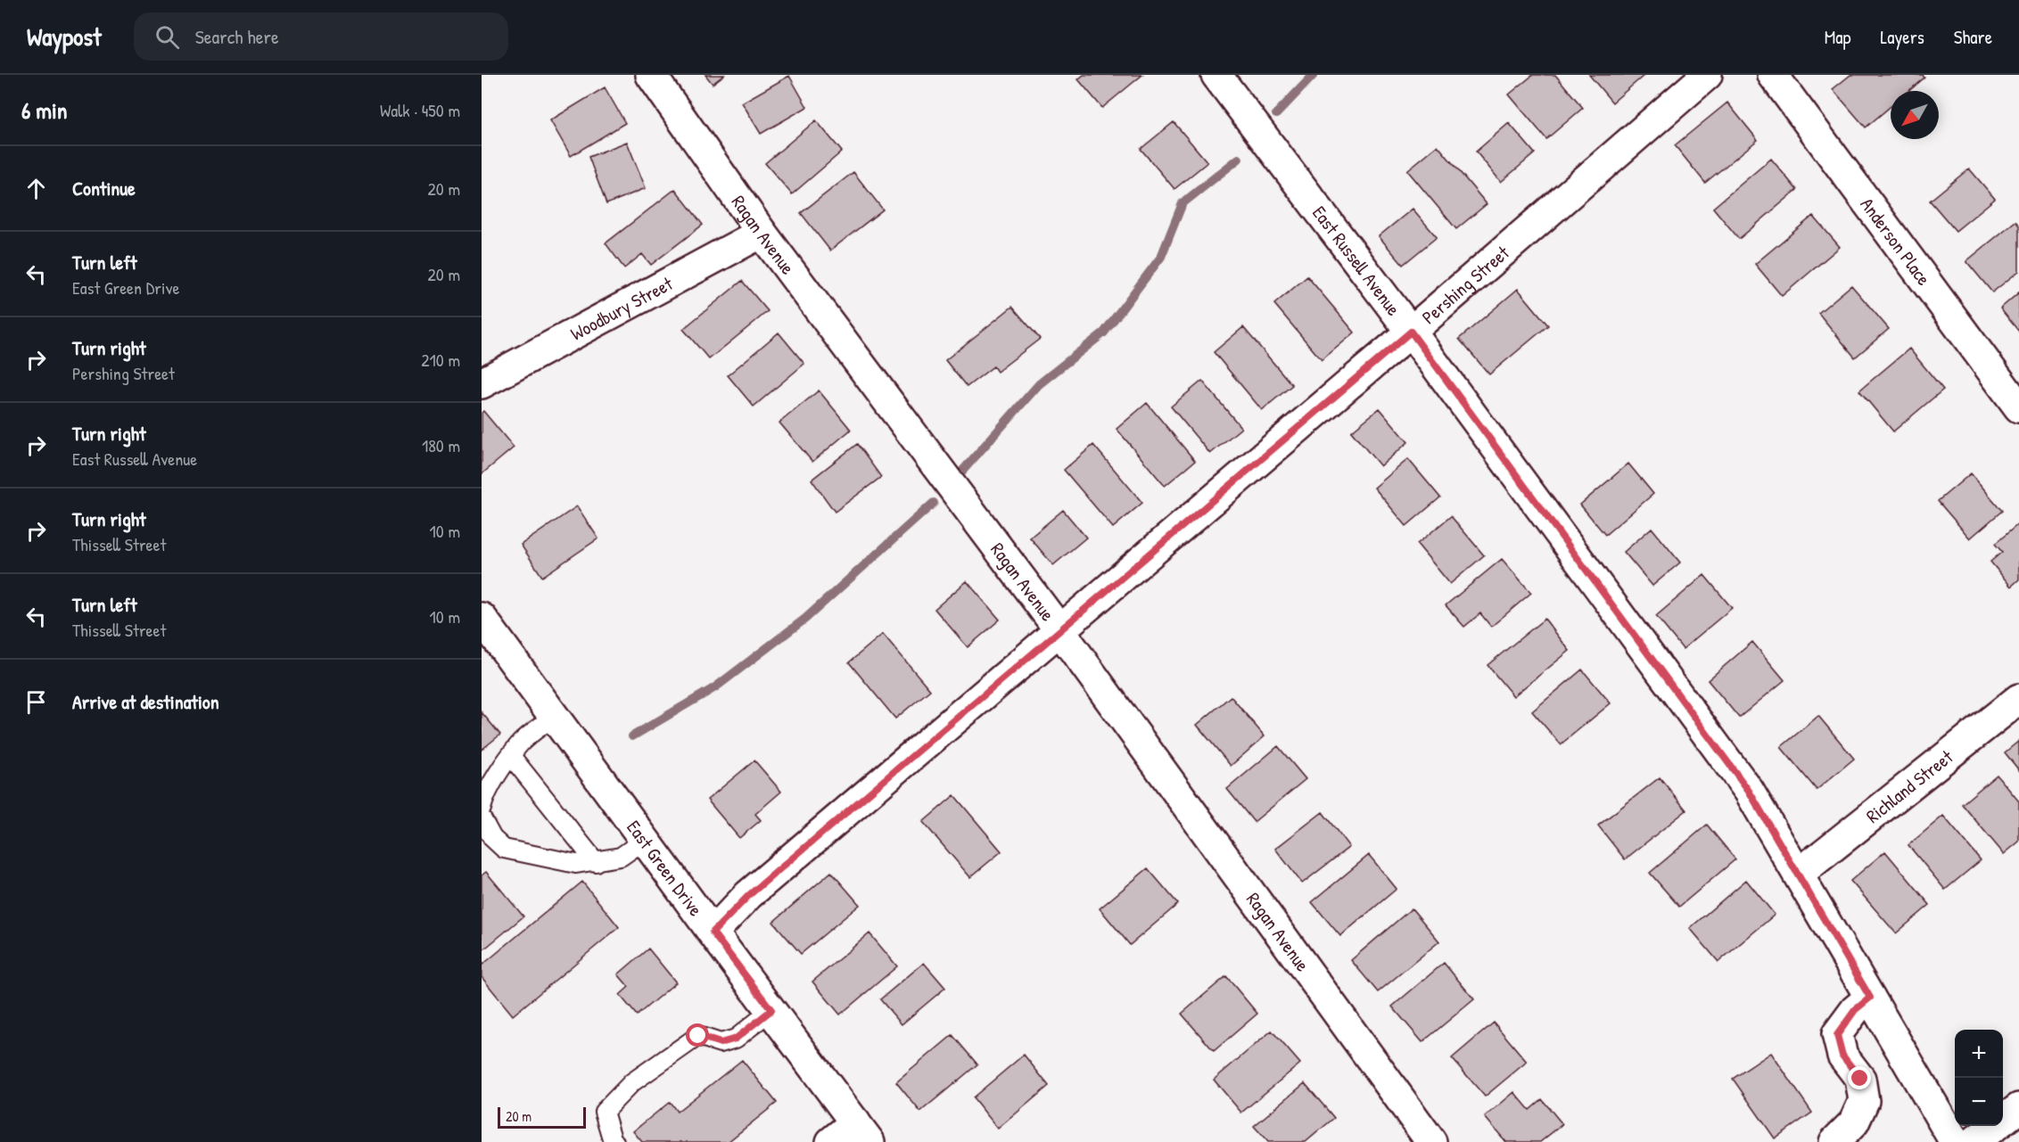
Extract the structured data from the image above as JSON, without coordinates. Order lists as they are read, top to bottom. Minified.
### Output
{"streets":{"street":["Ragan Avenue","Anderson Place","East Russell Avenue","Pershing Street","Woodbury Street","Richland Street","East Green Drive"]},"crossings":[["Ragan Avenue","Pershing Street"],["Ragan Avenue","Woodbury Street"],["East Russell Avenue","Pershing Street"],["East Russell Avenue","Richland Street"],["Pershing Street","East Green Drive"]],"scale_bar":"20 m","north":"bottom left","page":{"header":"Waypost","search":"Search here","nav":["Map","Layers","Share"],"heading":["6 min","Walk · 450 m"],"list":[["Continue","20 m"],["Turn left","East Green Drive","20 m"],["Turn right","Pershing Street","210 m"],["Turn right","East Russell Avenue","180 m"],["Turn right","Thissell Street","10 m"],["Turn left","Thissell Street","10 m"],"Arrive at destination"],"map_buttons":["+","−"],"scale":"20 m"}}
